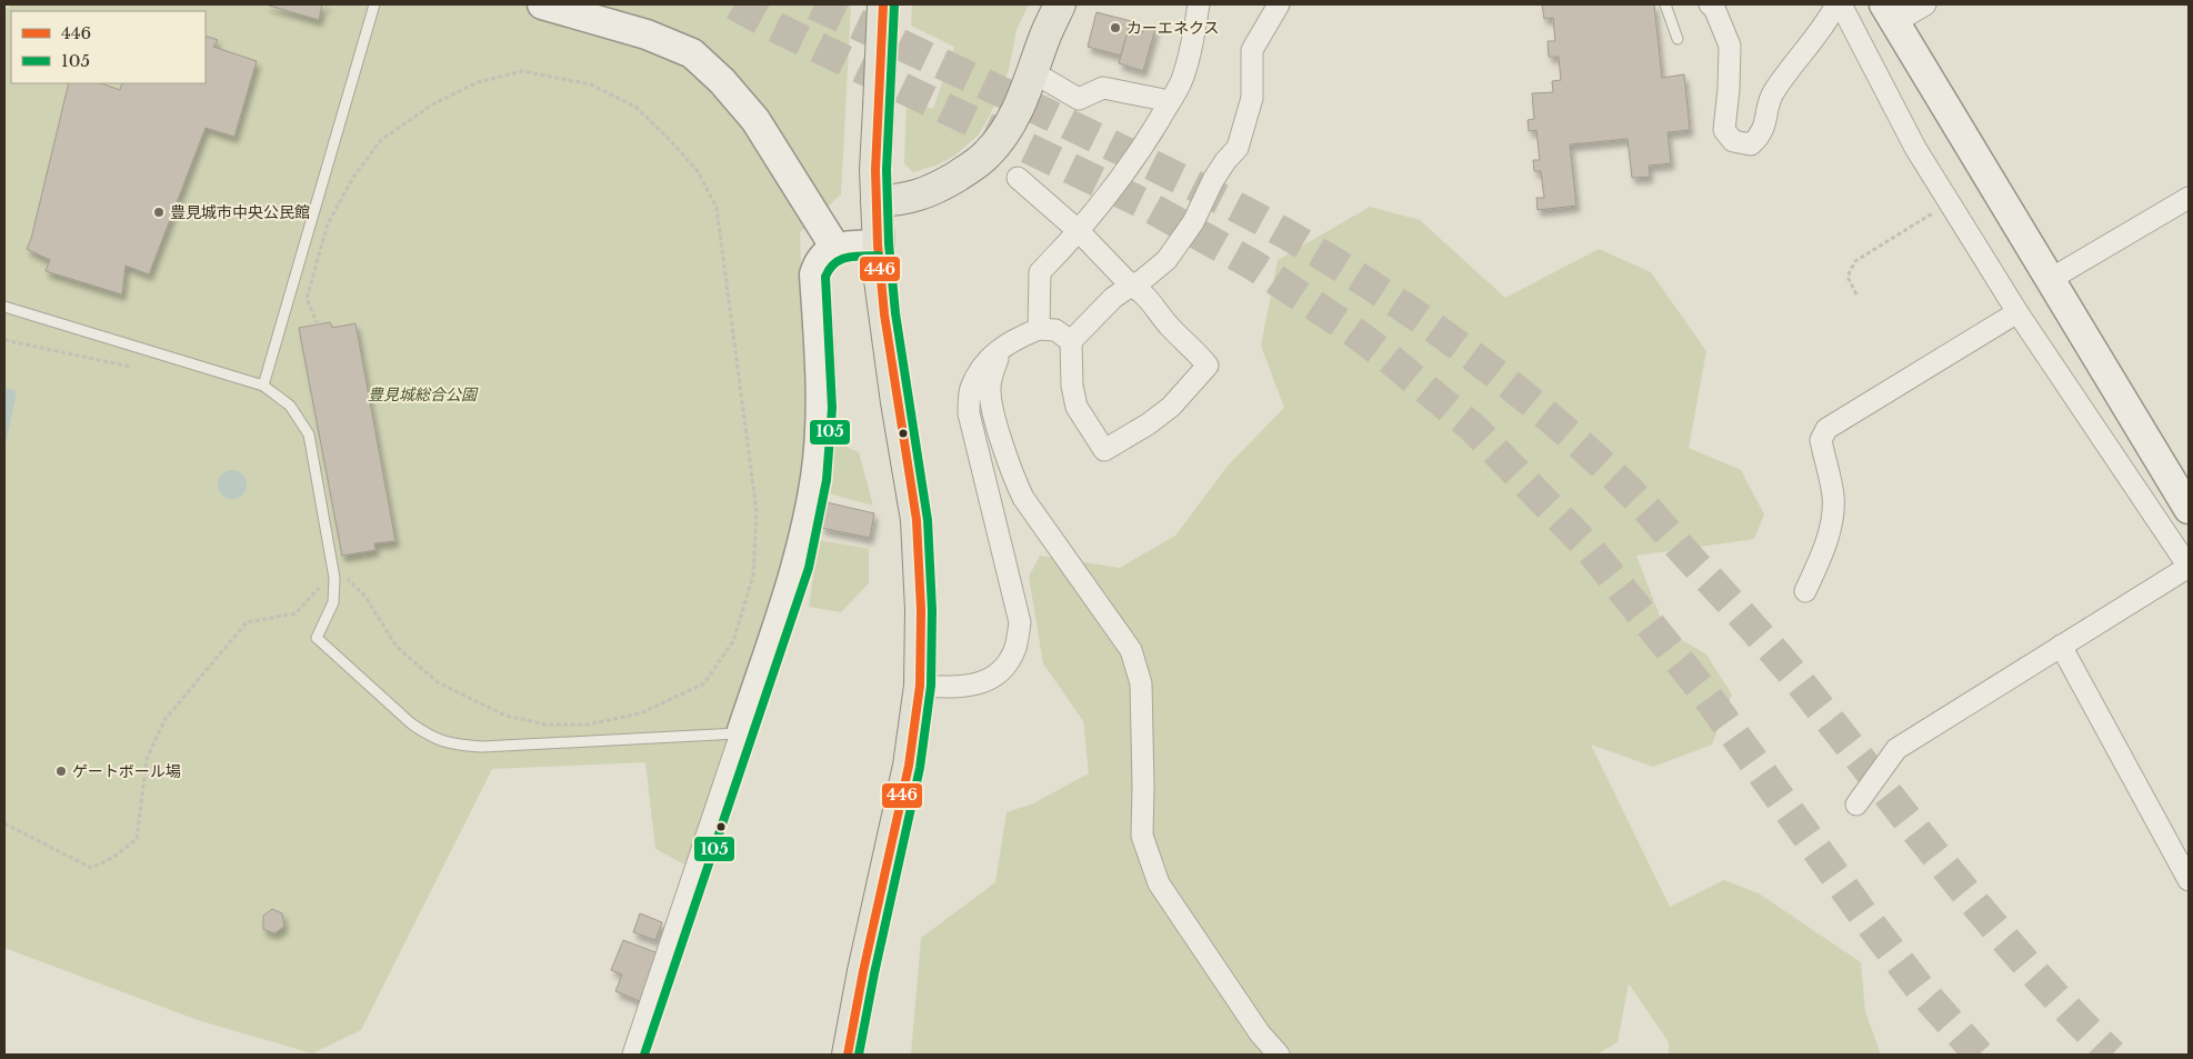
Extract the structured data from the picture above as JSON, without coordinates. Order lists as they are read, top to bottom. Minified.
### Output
{"parks":["豊見城総合公園"],"places":["カーエネクス","豊見城市中央公民館","ゲートボール場"],"lines":["transit line 446","transit line 105"],"legend":["446","105"]}
